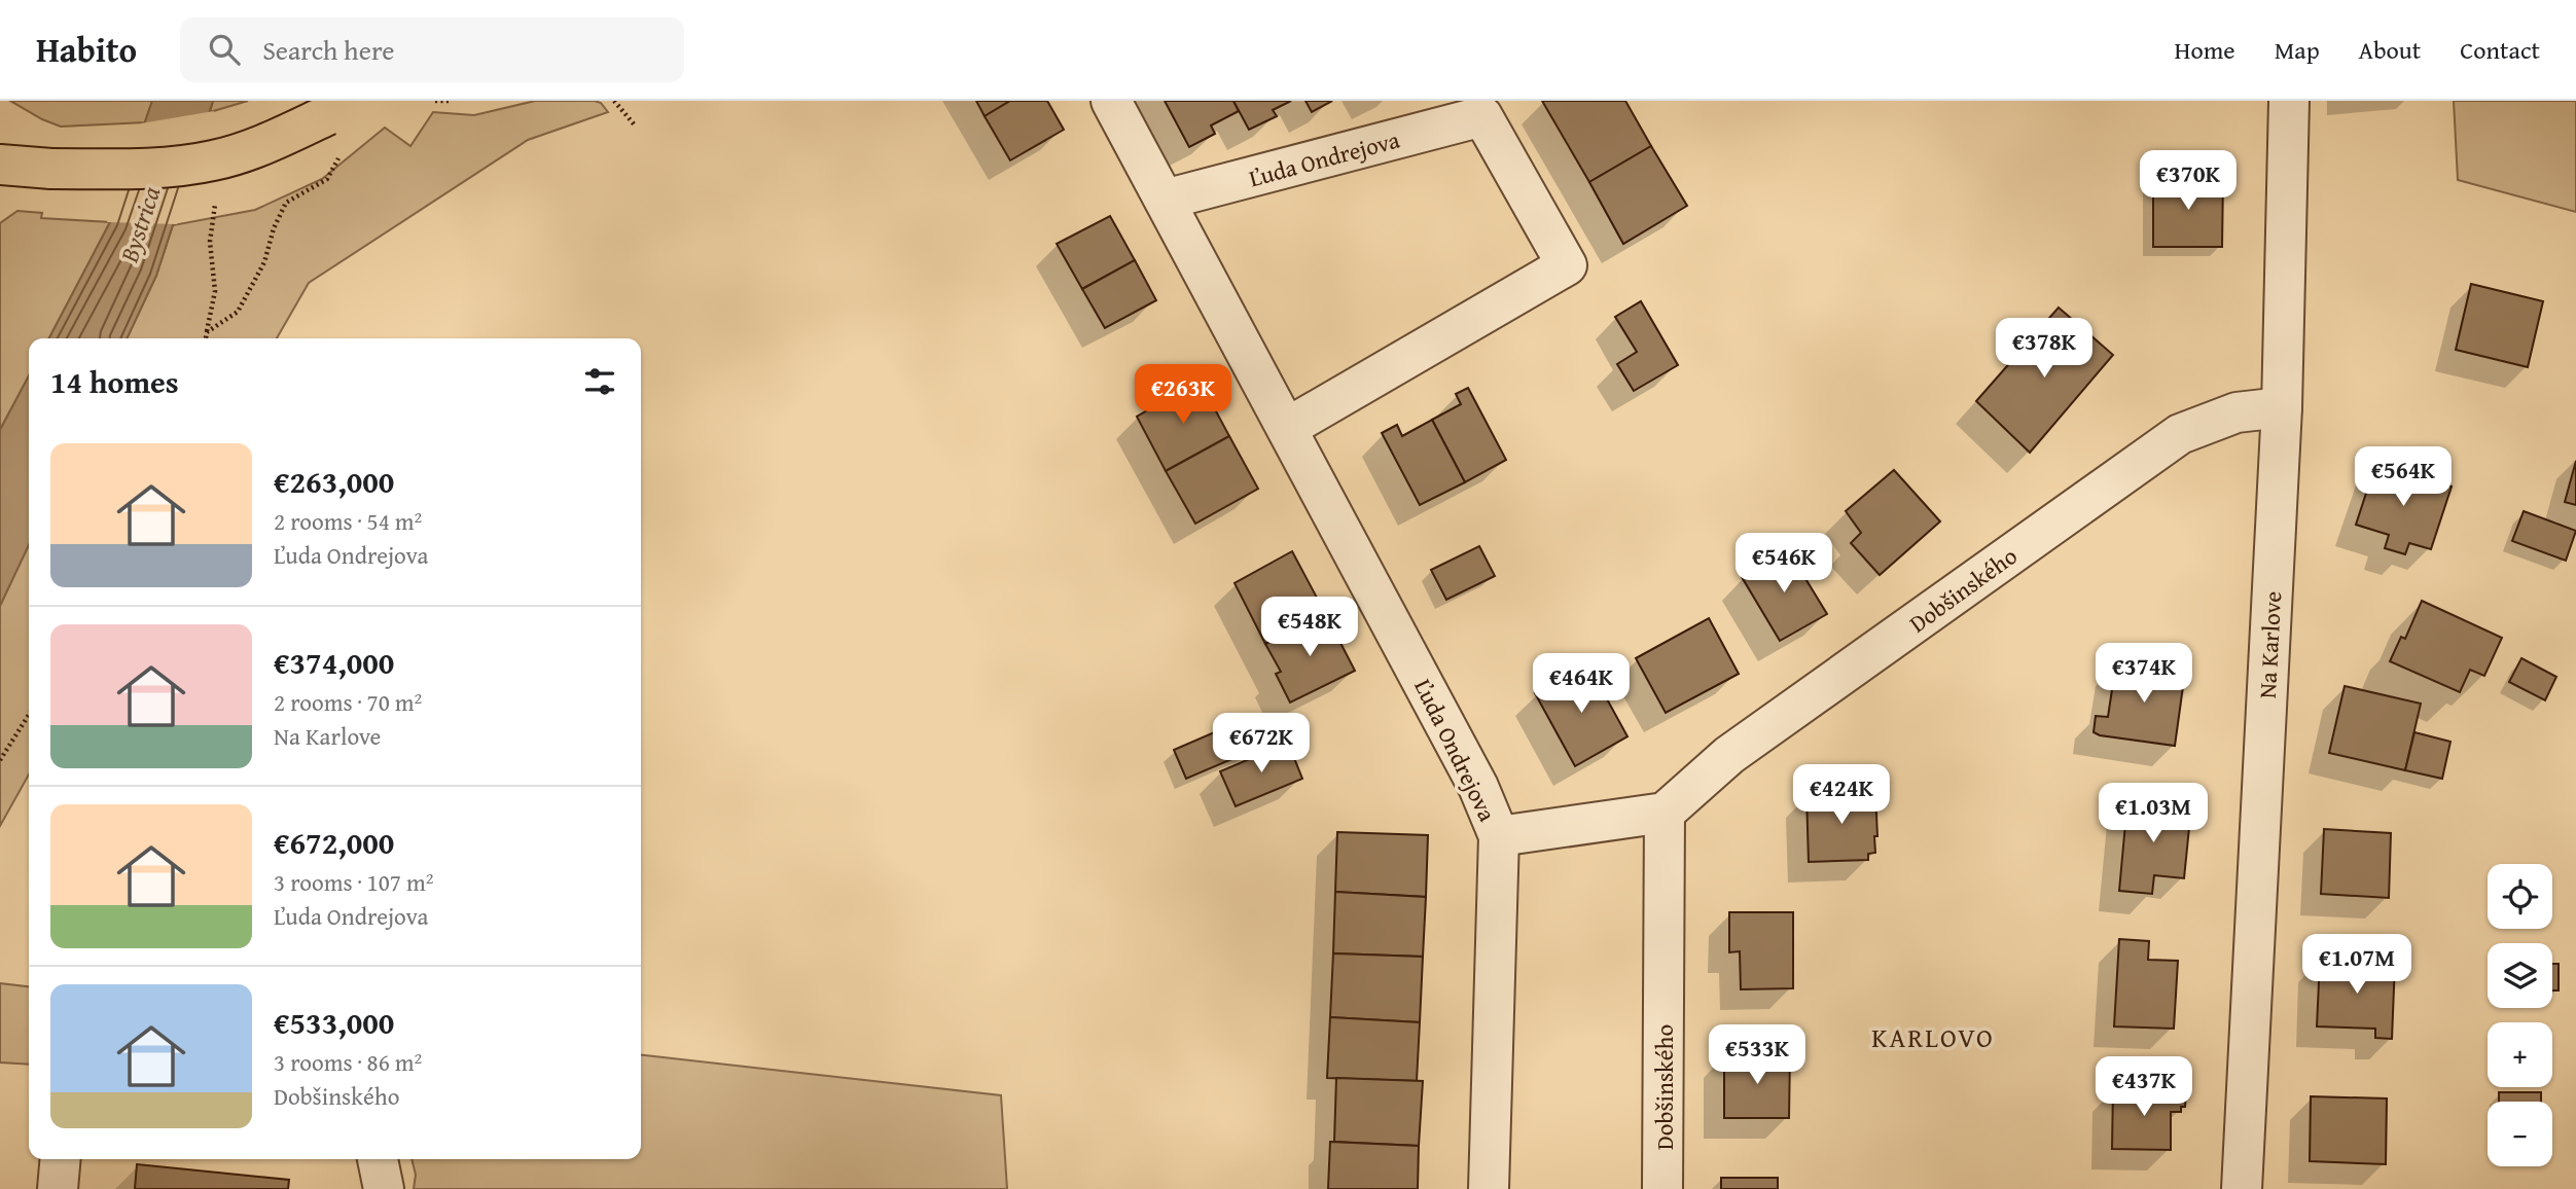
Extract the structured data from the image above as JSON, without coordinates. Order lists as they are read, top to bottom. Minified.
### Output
{"streets":{"street":["Ľuda Ondrejova","Dobšinského","Na Karlove"]},"crossings":[["Dobšinského","Na Karlove"]],"districts":["KARLOVO"],"water":["Bystrica"],"page":{"header":"Habito","search":"Search here","nav":["Home","Map","About","Contact"],"price":["€370K","€378K","€263K","€564K","€546K","€548K","€374K","€464K","€672K","€424K","€1.03M","€1.07M","€533K","€437K"],"heading":"14 homes","list":[{"name":"€263,000","note":"2 rooms · 54 m² · Ľuda Ondrejova"},{"name":"€374,000","note":"2 rooms · 70 m² · Na Karlove"},{"name":"€672,000","note":"3 rooms · 107 m² · Ľuda Ondrejova"},{"name":"€533,000","note":"3 rooms · 86 m² · Dobšinského"}],"map_buttons":["+","−"]}}
